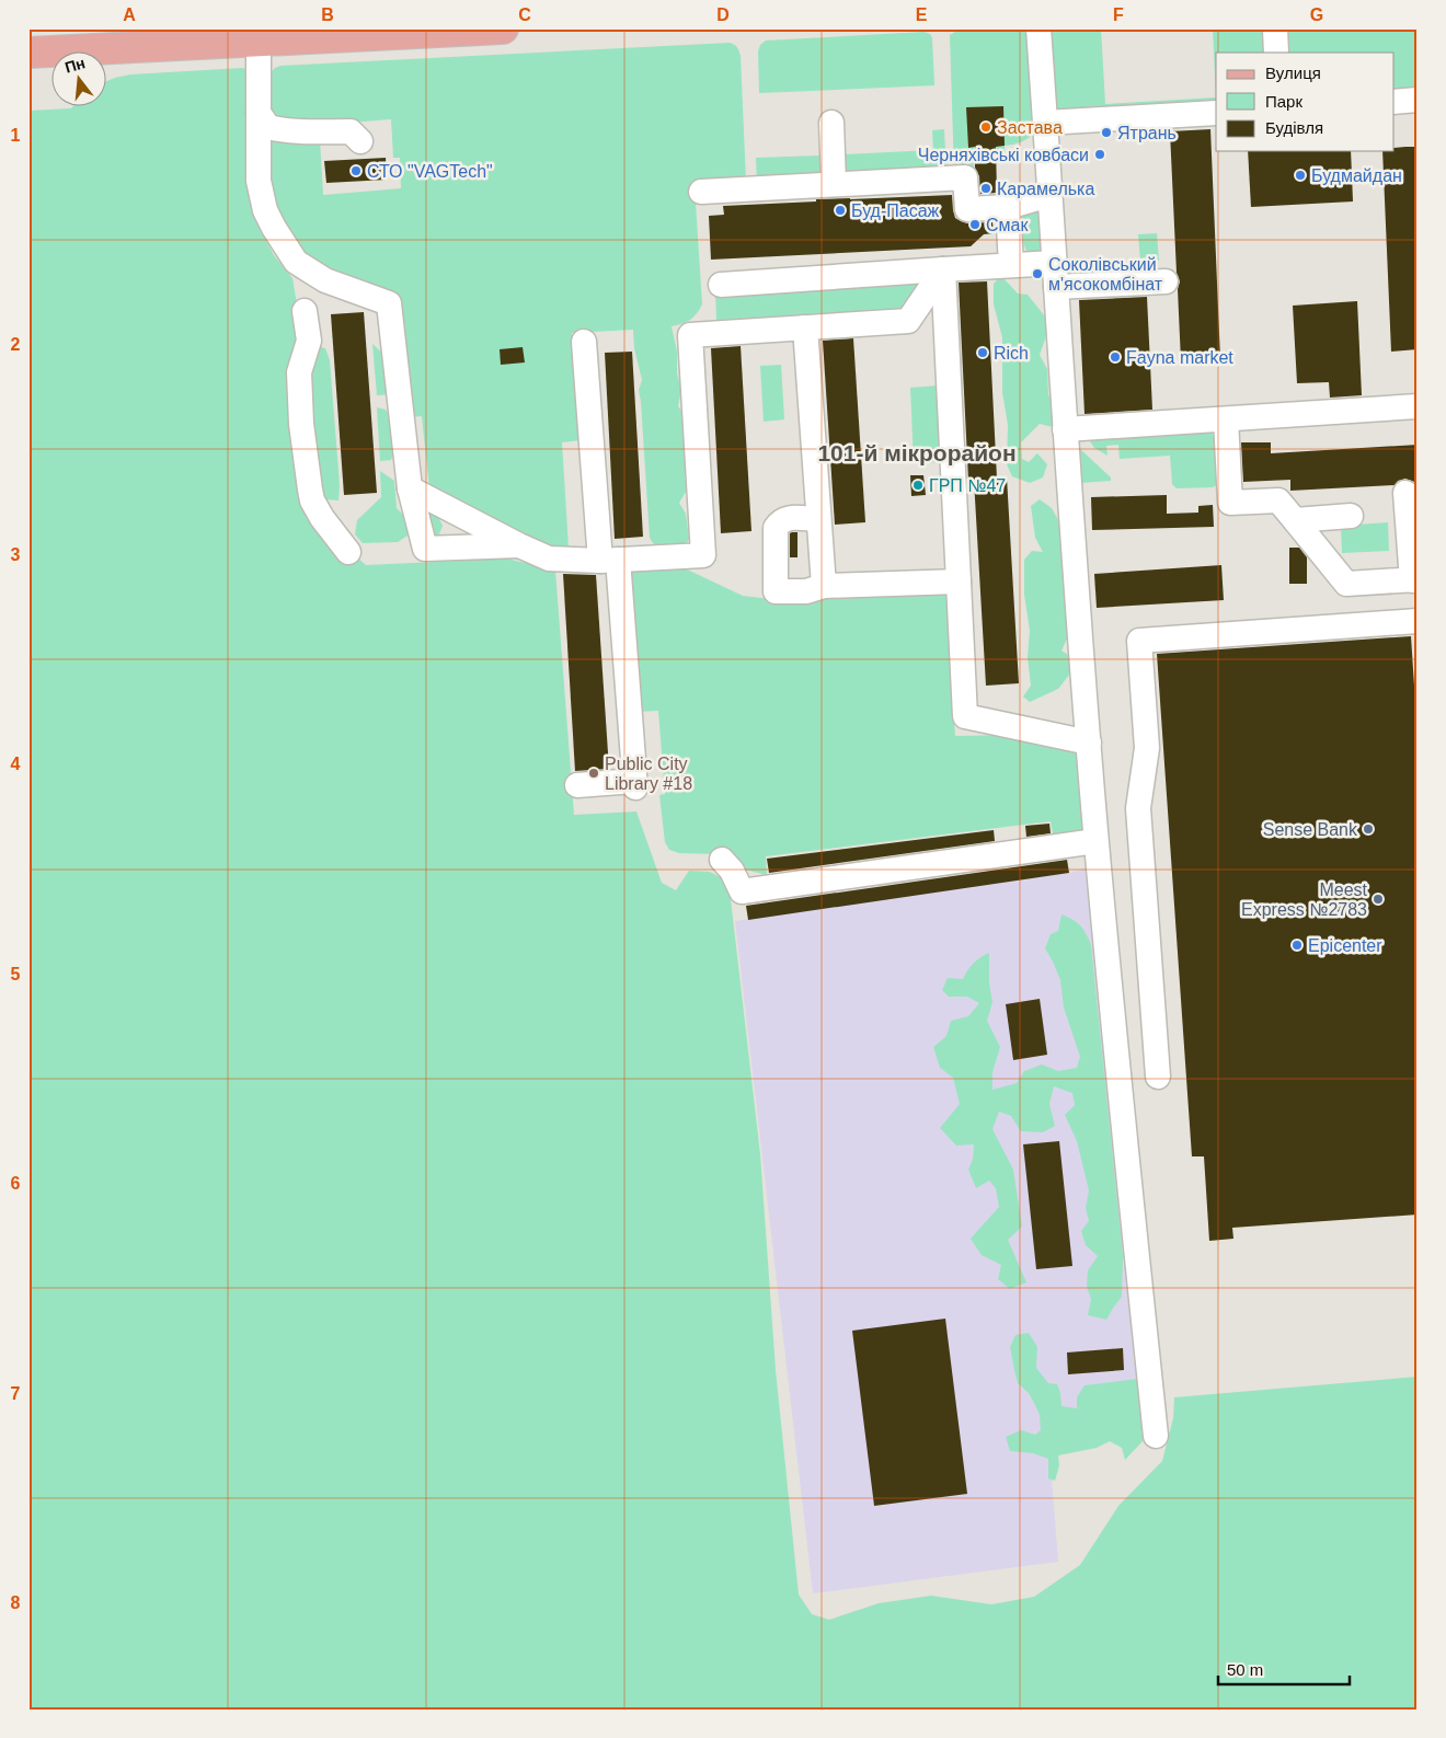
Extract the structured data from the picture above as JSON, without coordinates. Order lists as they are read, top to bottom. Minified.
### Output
{"districts":["101-й мікрорайон"],"places":["Застава","Ятрань","Черняхівські ковбаси","СТО \"VAGTech\"","Будмайдан","Карамелька","Буд-Пасаж","Смак","Соколівський м'ясокомбінат","Rich","Fayna market","ГРП №47","Public City Library #18","Sense Bank","Meest Express №2783","Epicenter"],"legend":["Вулиця","Парк","Будівля"],"scale_bar":"50 m","north":"top","grid":{"columns":["A","B","C","D","E","F","G"],"rows":["1","2","3","4","5","6","7","8"]}}
